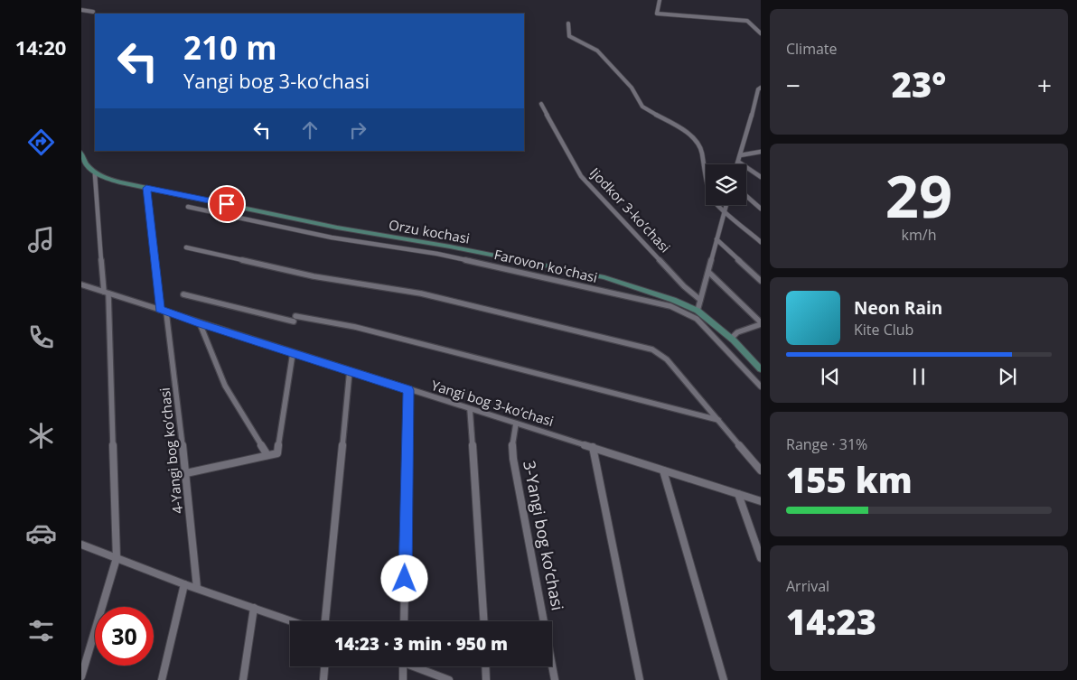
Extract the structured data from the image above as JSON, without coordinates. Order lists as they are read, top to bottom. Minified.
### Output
{"streets":{"main road":["Orzu kochasi"],"street":["Ijodkor 3-koʼchasi","Farovon koʻchasi","Yangi bog 3-koʼchasi","4-Yangi bog koʼchasi","3-Yangi bog koʼchasi"]},"crossings":[["Yangi bog 3-koʼchasi","4-Yangi bog koʼchasi"],["Yangi bog 3-koʼchasi","3-Yangi bog koʼchasi"]],"page":{"tabs":"14:20","tile":["Climate",["29","km/h"],["Range · 31%","155 km"],["Arrival","14:23"]],"turn":["210 m","Yangi bog 3-koʼchasi"],"heat":["−","23°","+"],"song":["Neon Rain","Kite Club"],"limit":"30","trip":"14:23 · 3 min · 950 m"}}
